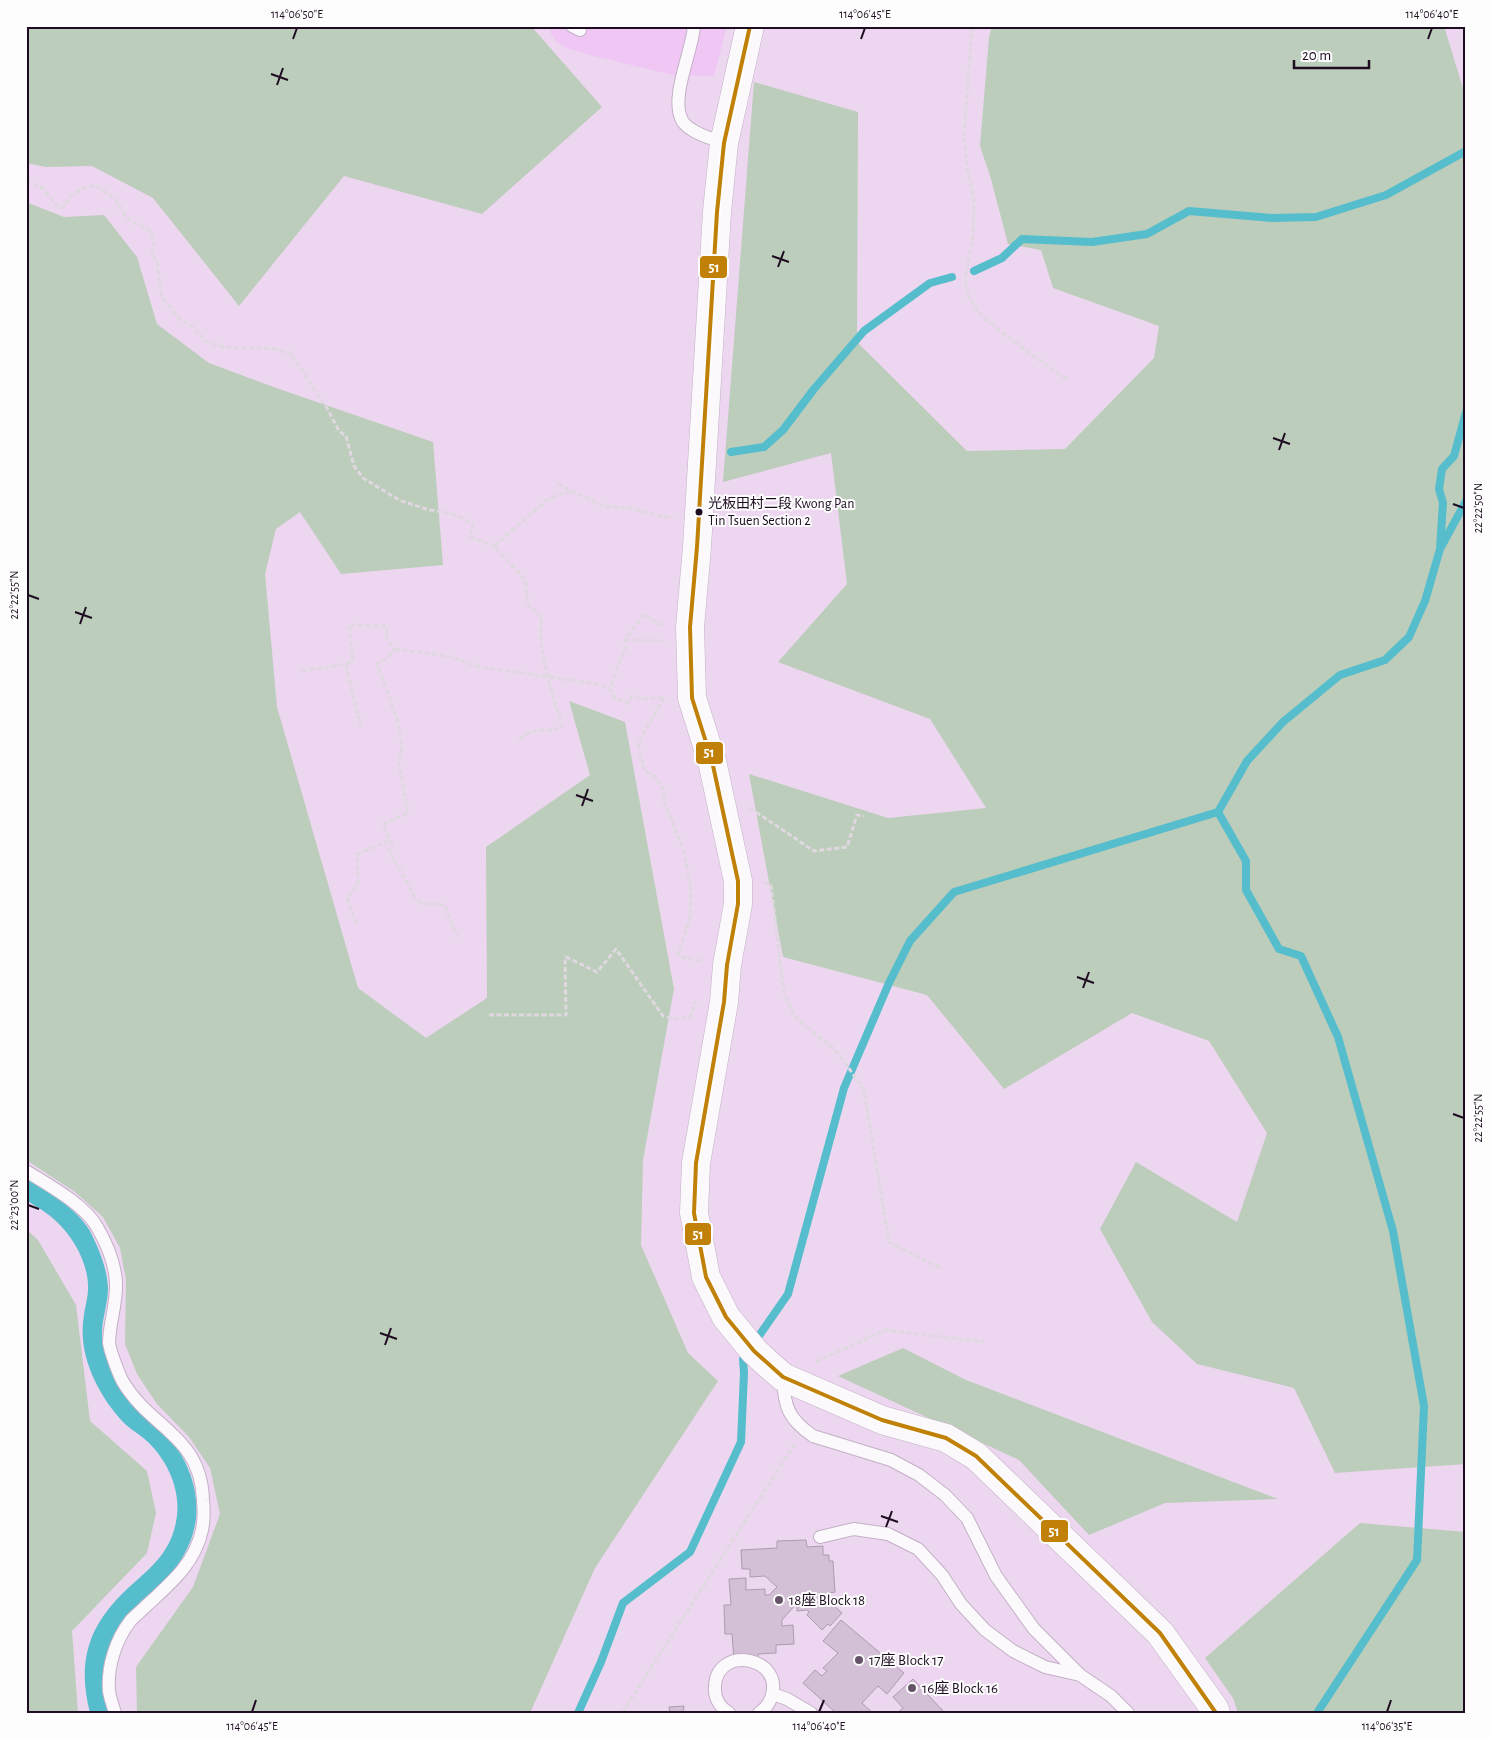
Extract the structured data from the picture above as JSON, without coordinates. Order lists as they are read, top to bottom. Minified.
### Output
{"places":["光板田村二段 Kwong Pan Tin Tsuen Section 2","18座 Block 18","17座 Block 17","16座 Block 16"],"lines":["transit line 51"],"scale_bar":"20 m","coordinates":["114°06'50\"E","114°06'45\"E","114°06'40\"E","22°22'50\"N","22°22'55\"N","22°23'00\"N","114°06'35\"E"]}
